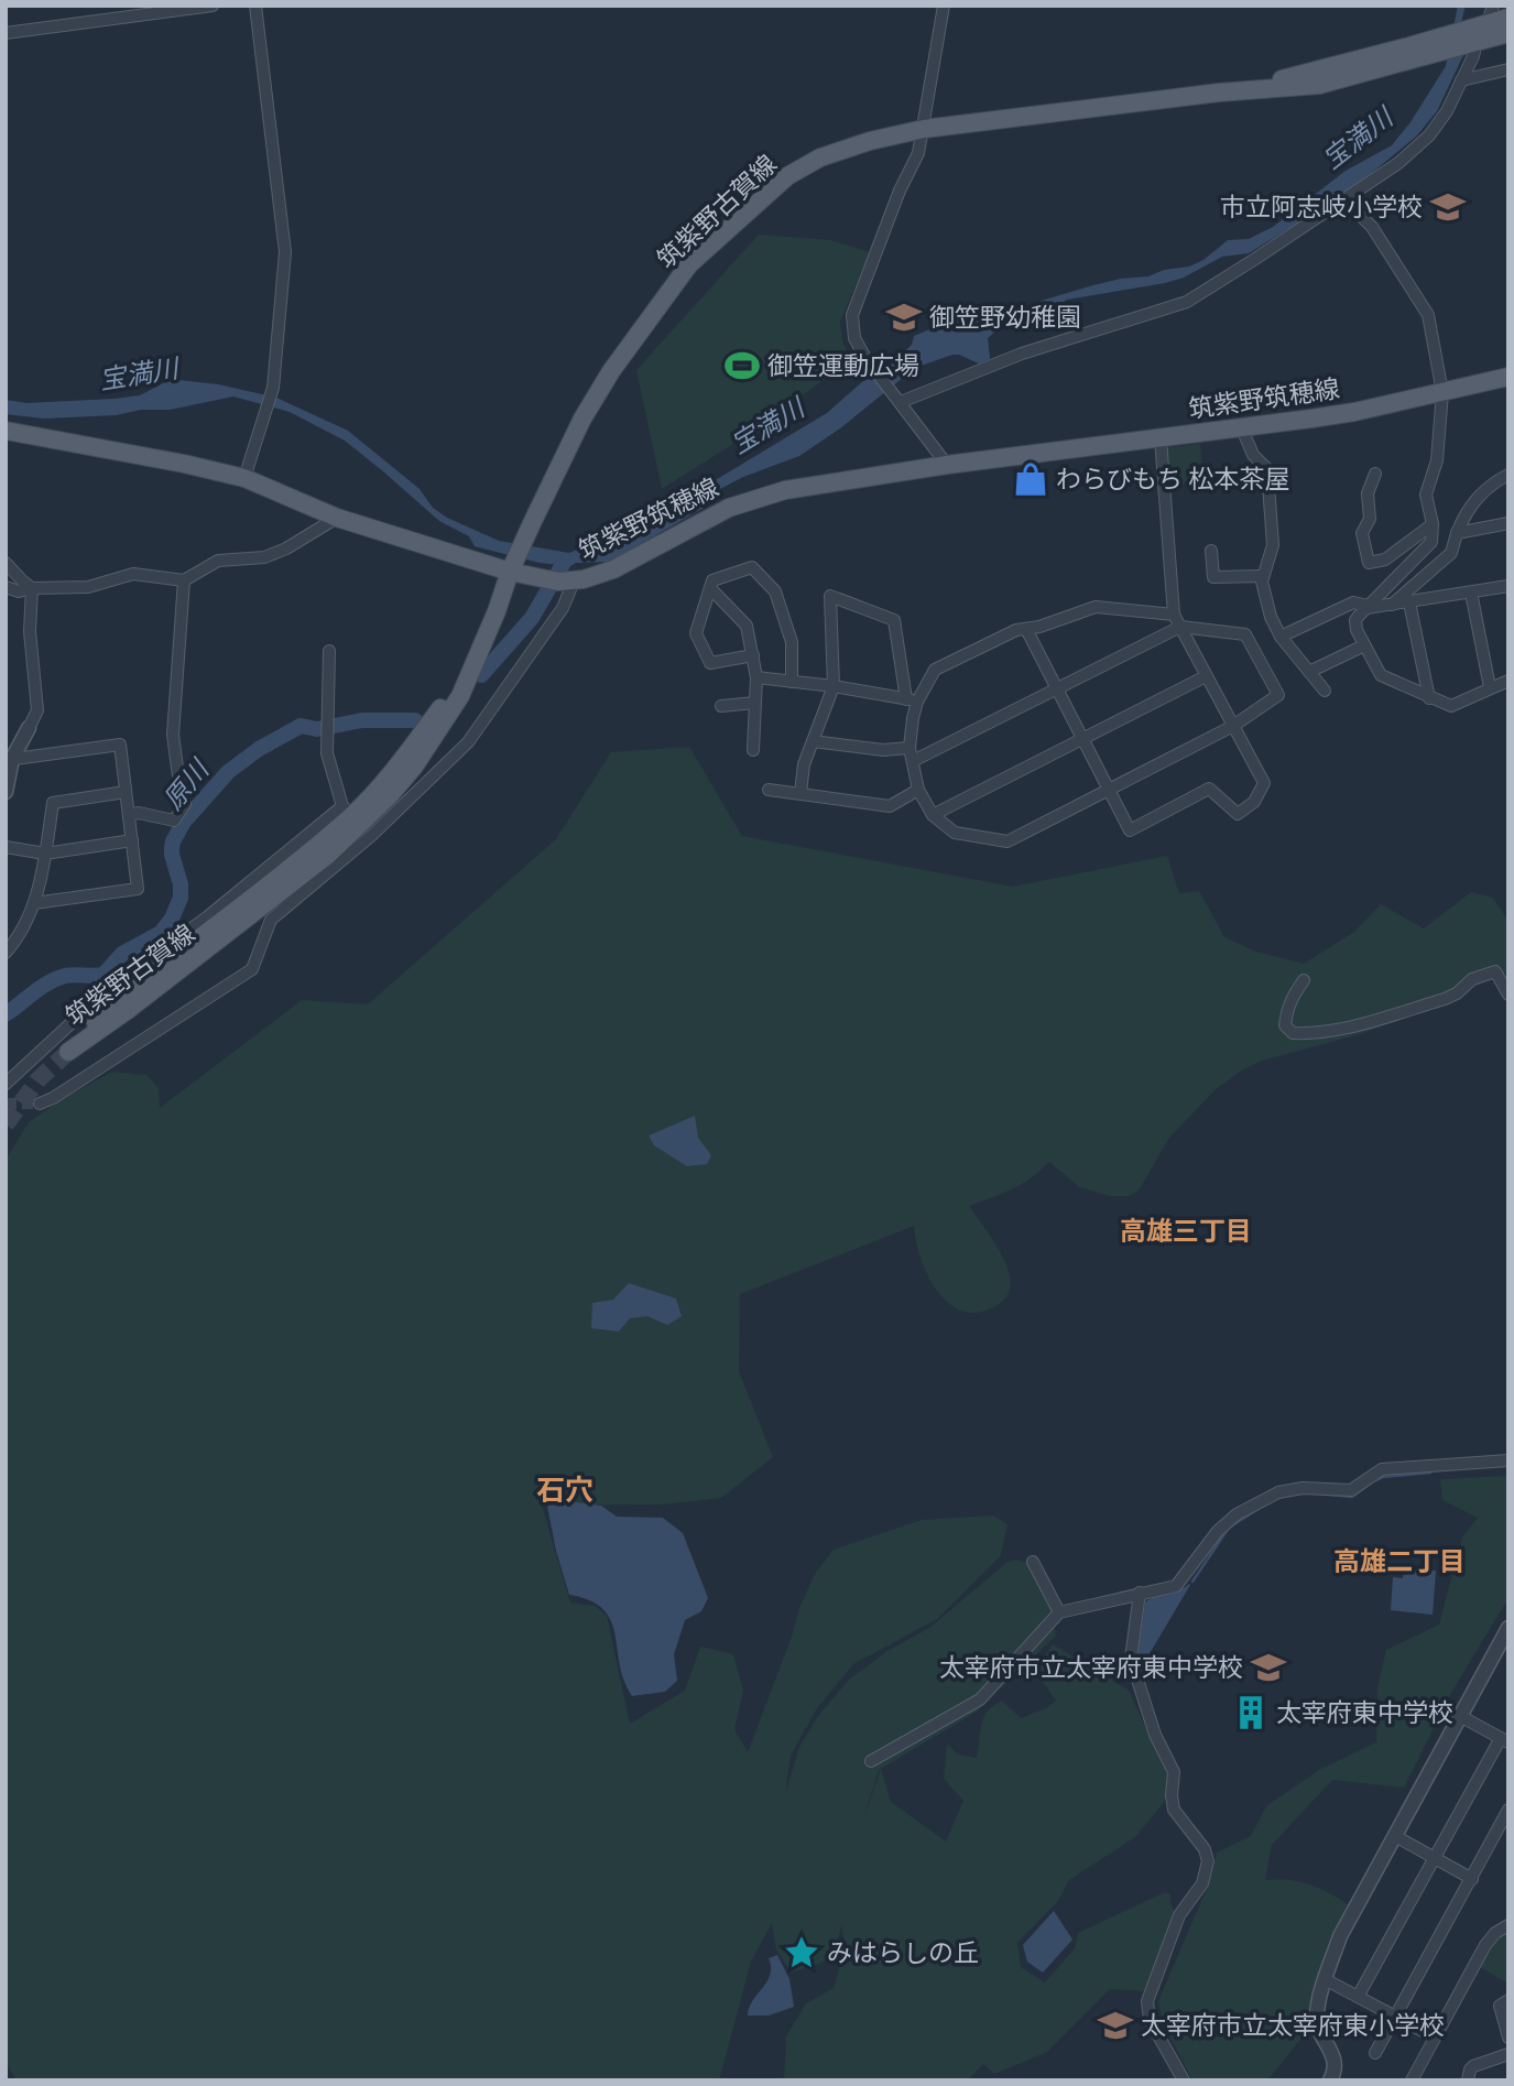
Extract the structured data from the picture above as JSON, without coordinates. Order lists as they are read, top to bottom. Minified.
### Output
{"streets":{"main road":["筑紫野古賀線","筑紫野筑穂線"]},"districts":["高雄三丁目","石穴","高雄二丁目"],"water":["宝満川","原川"],"places":{"school or university":["市立阿志岐小学校","御笠野幼稚園","太宰府市立太宰府東中学校","太宰府市立太宰府東小学校"],"sports":["御笠運動広場"],"shop":["わらびもち 松本茶屋"],"building":["太宰府東中学校"],"place":["みはらしの丘"]}}
